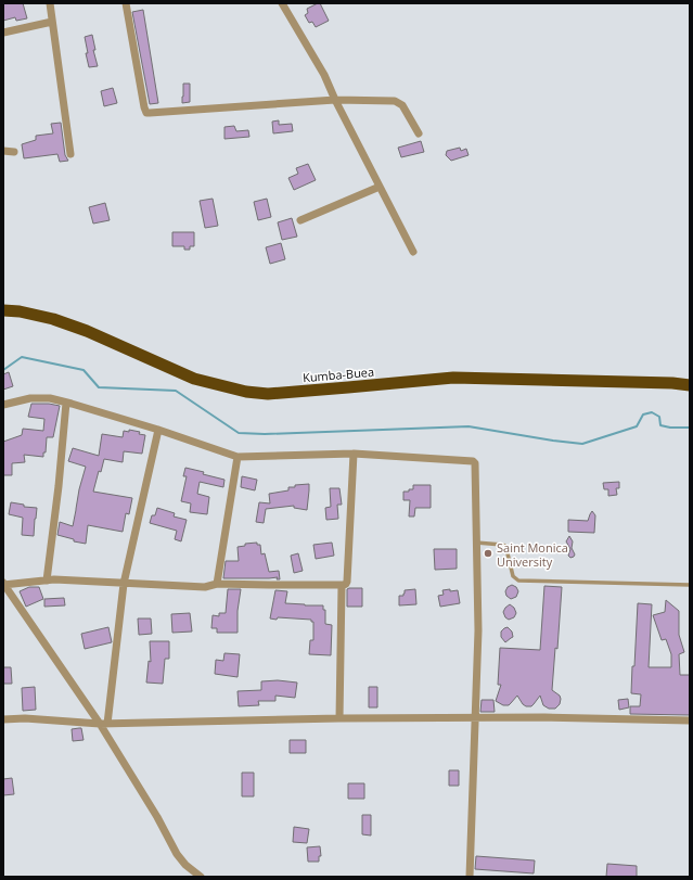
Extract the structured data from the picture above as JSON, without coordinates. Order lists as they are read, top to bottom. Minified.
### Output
{"streets":{"highway":["Kumba-Buea"]},"places":["Saint Monica University"]}
